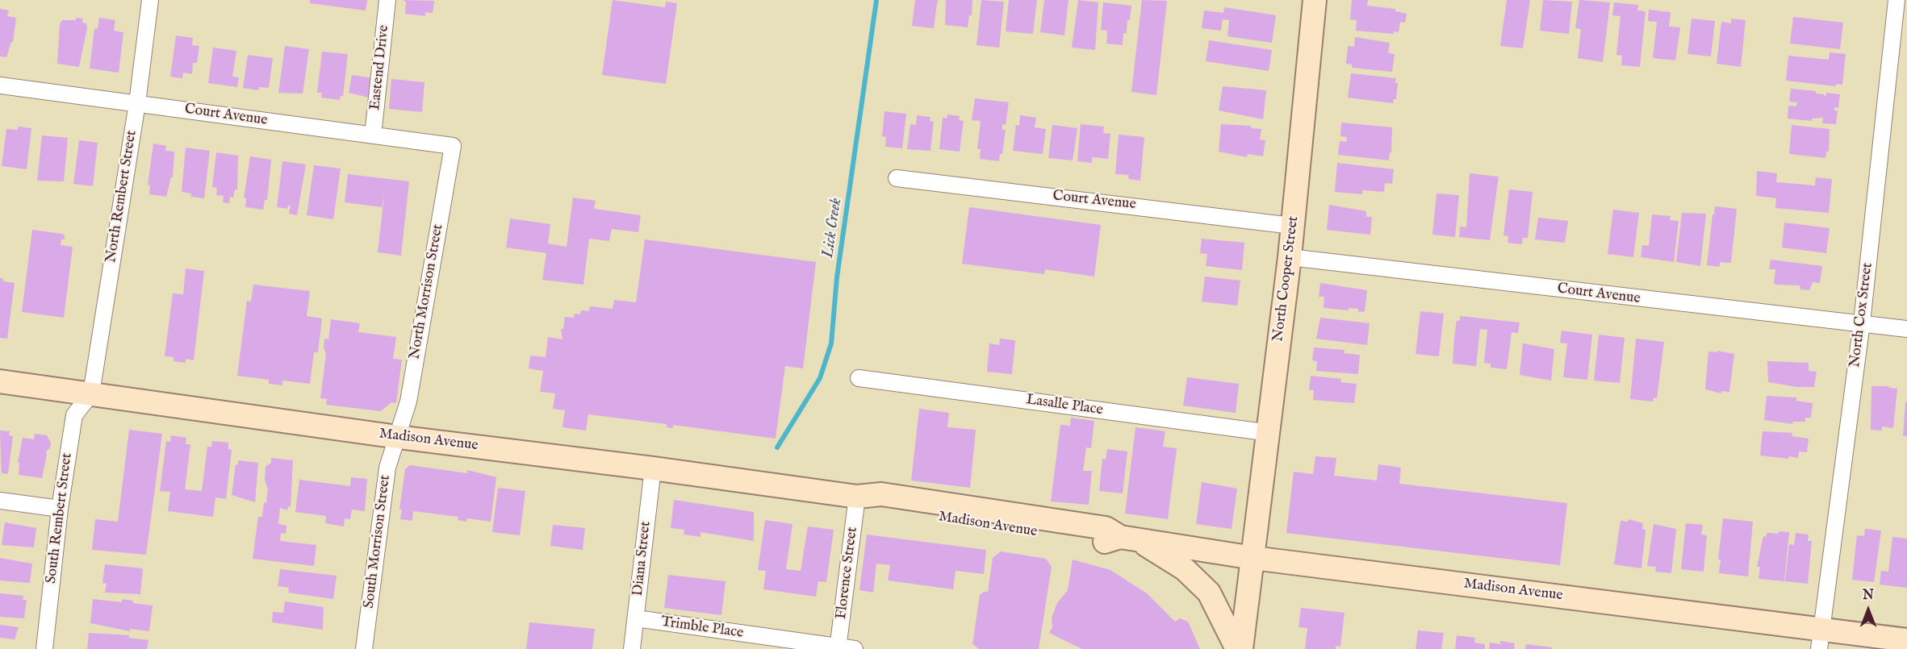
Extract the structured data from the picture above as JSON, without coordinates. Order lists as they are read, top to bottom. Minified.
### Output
{"streets":{"street":["Eastend Drive","Court Avenue","North Rembert Street","North Cooper Street","North Morrison Street","North Cox Street","Lasalle Place","Madison Avenue","South Rembert Street","South Morrison Street","Diana Street","Florence Street","Trimble Place"]},"crossings":[["Eastend Drive","Court Avenue"],["Court Avenue","North Rembert Street"],["Court Avenue","North Cooper Street"],["Court Avenue","North Morrison Street"],["Court Avenue","North Cox Street"],["North Rembert Street","Madison Avenue"],["North Rembert Street","South Rembert Street"],["North Cooper Street","Lasalle Place"],["North Cooper Street","Madison Avenue"],["North Morrison Street","Madison Avenue"],["North Morrison Street","South Morrison Street"],["North Cox Street","Madison Avenue"],["Madison Avenue","South Rembert Street"],["Madison Avenue","South Morrison Street"],["Madison Avenue","Diana Street"],["Madison Avenue","Florence Street"],["Diana Street","Trimble Place"],["Florence Street","Trimble Place"]],"water":["Lick Creek"],"north":"top"}
